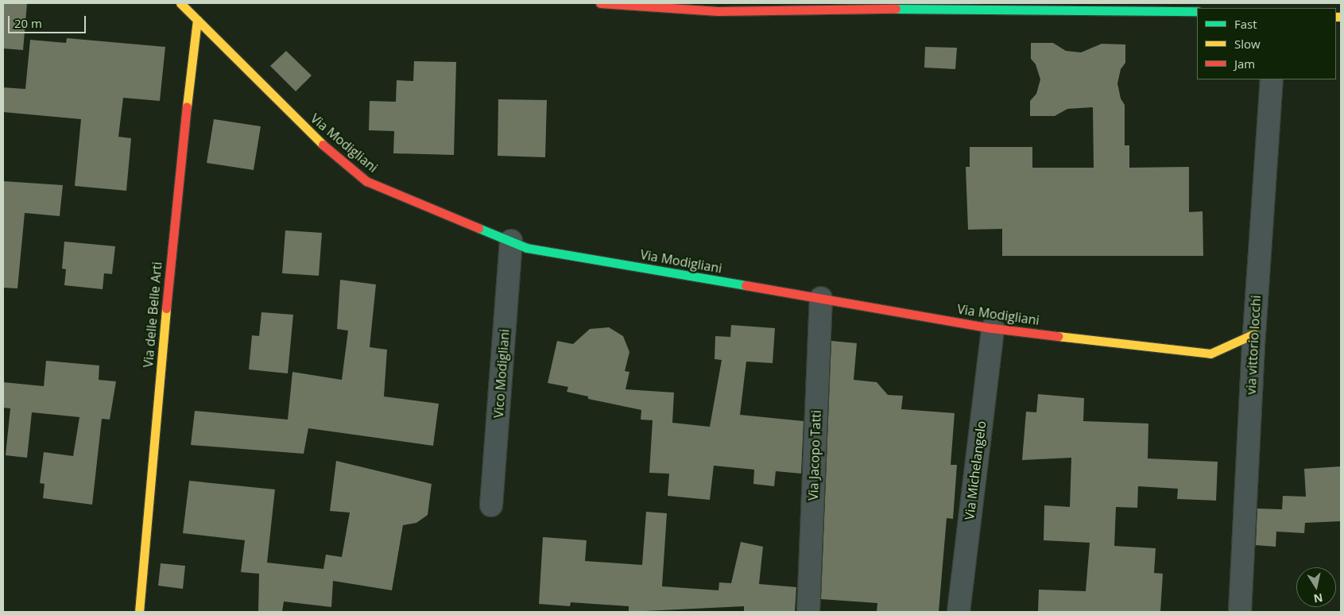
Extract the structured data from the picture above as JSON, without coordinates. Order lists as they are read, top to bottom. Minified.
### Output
{"streets":{"street":["Via Modigliani","Via delle Belle Arti","via vittorio locchi","Vico Modigliani","Via Jacopo Tatti","Via Michelangelo"]},"crossings":[["Via Modigliani","Via delle Belle Arti"],["Via Modigliani","via vittorio locchi"],["Via Modigliani","Vico Modigliani"],["Via Modigliani","Via Jacopo Tatti"],["Via Modigliani","Via Michelangelo"]],"legend":["Fast","Slow","Jam"],"scale_bar":"20 m","north":"bottom"}
